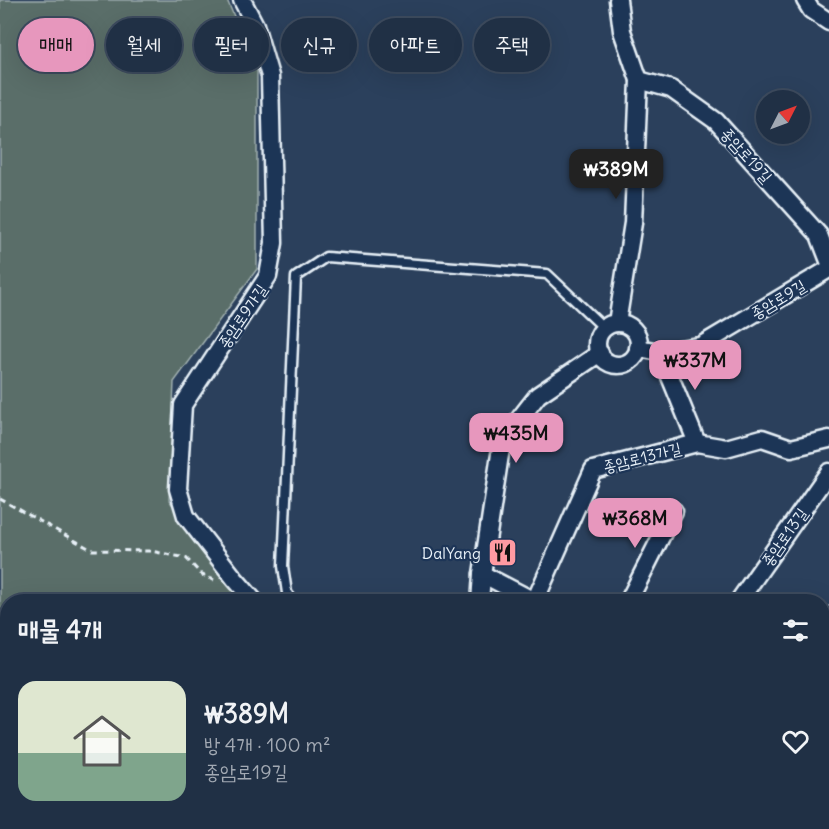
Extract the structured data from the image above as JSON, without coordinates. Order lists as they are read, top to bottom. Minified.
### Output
{"streets":{"street":["종암로19길","종암로9길","종암로9가길","종암로13가길","종암로13길"]},"places":{"restaurant":["DalYang"]},"north":"top right","page":{"chip":["매매","월세","필터","신규","아파트","주택"],"price":["₩389M","₩337M","₩435M","₩368M"],"heading":"매물 4개","list":[{"name":"₩389M","note":"방 4개 · 100 m² · 종암로19길"}]}}
